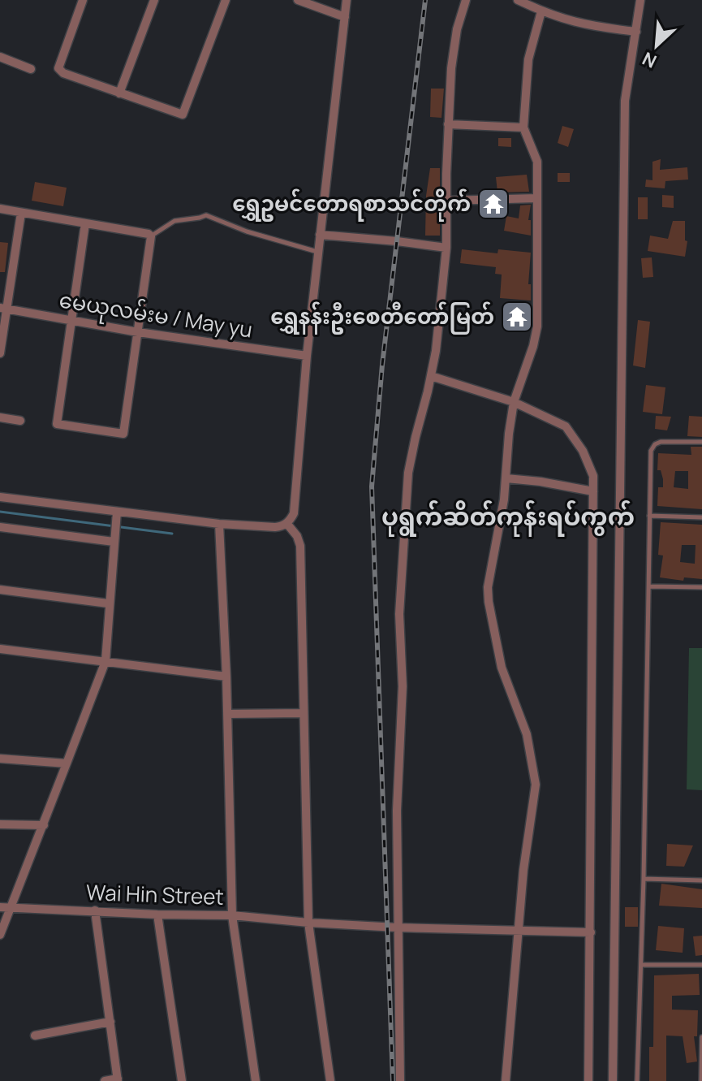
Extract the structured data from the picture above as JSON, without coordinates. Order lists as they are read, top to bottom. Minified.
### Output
{"streets":{"street":["မေယုလမ်းမ / May yu","Wai Hin Street"]},"districts":["ပုရွက်ဆိတ်ကုန်းရပ်ကွက်"],"places":{"temple":["ရွှေဥမင်တောရစာသင်တိုက်","ရွှေနန်းဦးစေတီတော်မြတ်"]},"north":"bottom left"}
